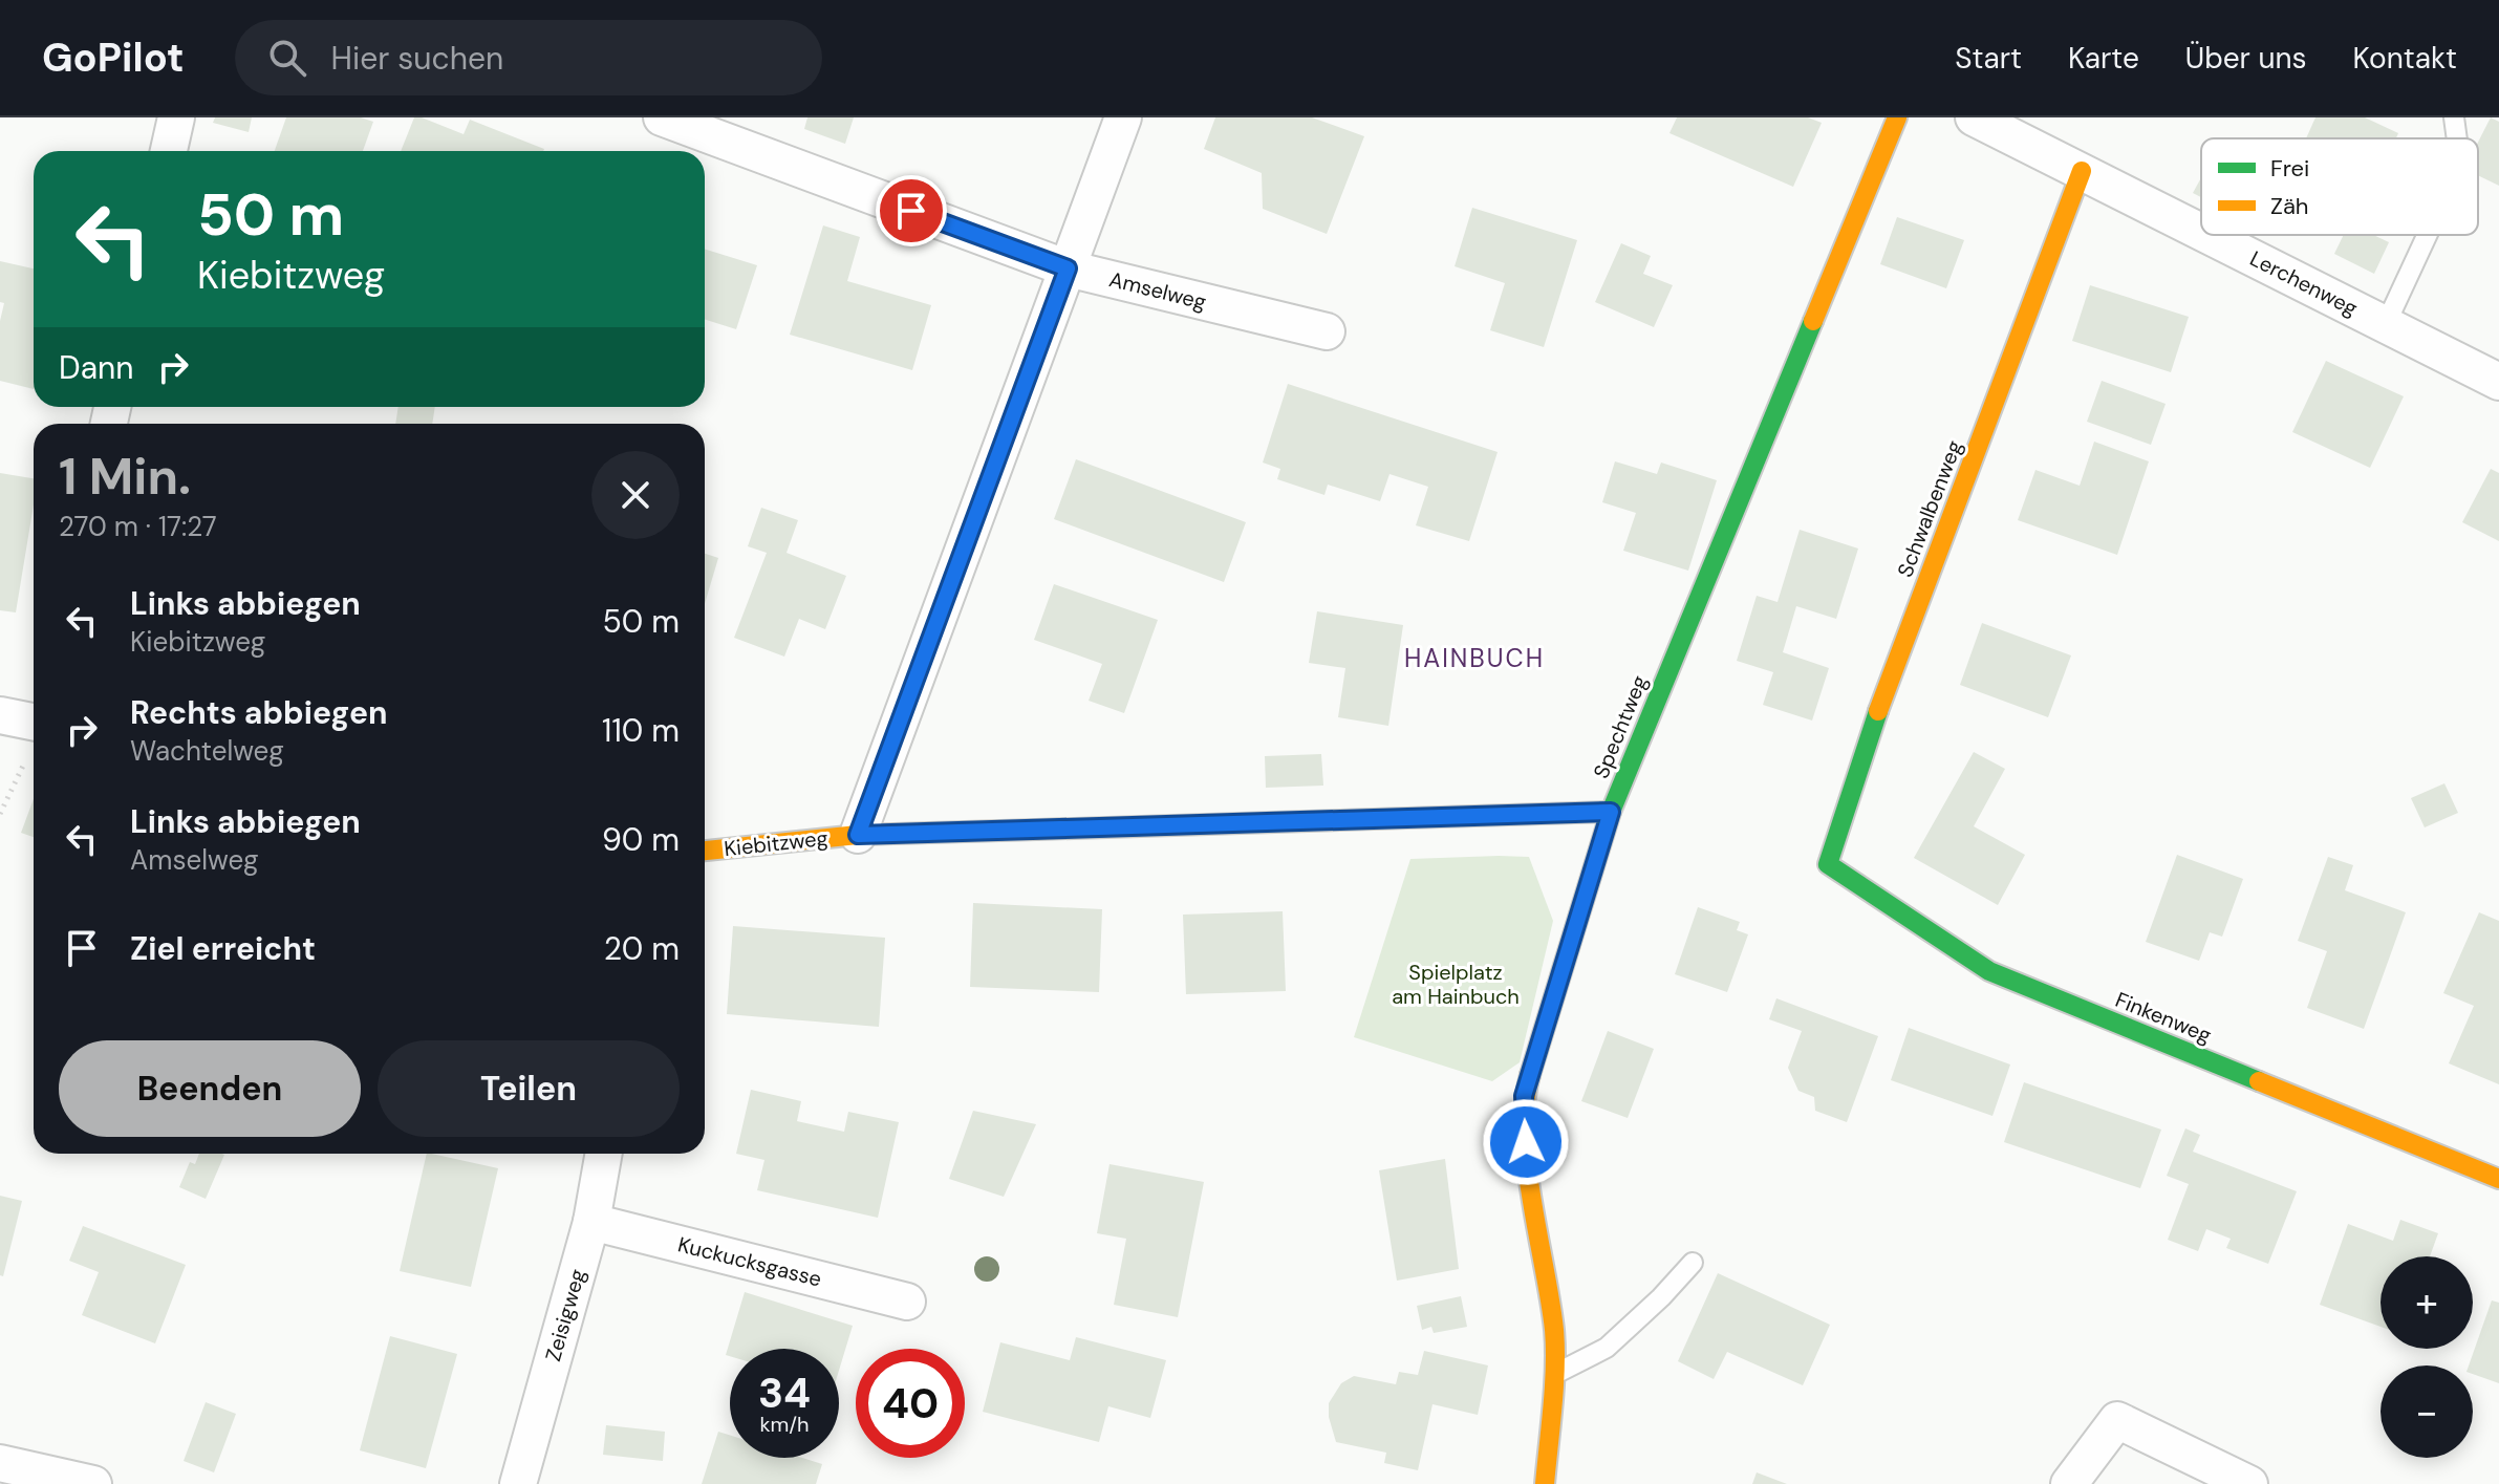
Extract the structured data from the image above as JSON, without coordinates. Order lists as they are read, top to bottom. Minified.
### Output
{"streets":{"street":["Lerchenweg","Amselweg","Schwalbenweg","Spechtweg","Kiebitzweg","Finkenweg","Kuckucksgasse","Zeisigweg"]},"crossings":[["Lerchenweg","Schwalbenweg"],["Schwalbenweg","Finkenweg"],["Spechtweg","Kiebitzweg"],["Kuckucksgasse","Zeisigweg"]],"districts":["HAINBUCH"],"parks":["Spielplatz am Hainbuch"],"legend":["Frei","Zäh"],"page":{"header":"GoPilot","search":"Hier suchen","nav":["Start","Karte","Über uns","Kontakt"],"turn":["50 m","Kiebitzweg"],"then":"Dann","heading":["1 Min.","270 m · 17:27"],"list":[{"name":"Links abbiegen","note":"Kiebitzweg","value":"50 m"},{"name":"Rechts abbiegen","note":"Wachtelweg","value":"110 m"},{"name":"Links abbiegen","note":"Amselweg","value":"90 m"},{"name":"Ziel erreicht","value":"20 m"}],"buttons":["Beenden","Teilen"],"map_buttons":["+","−"],"speed":"34 km/h","limit":"40"}}
